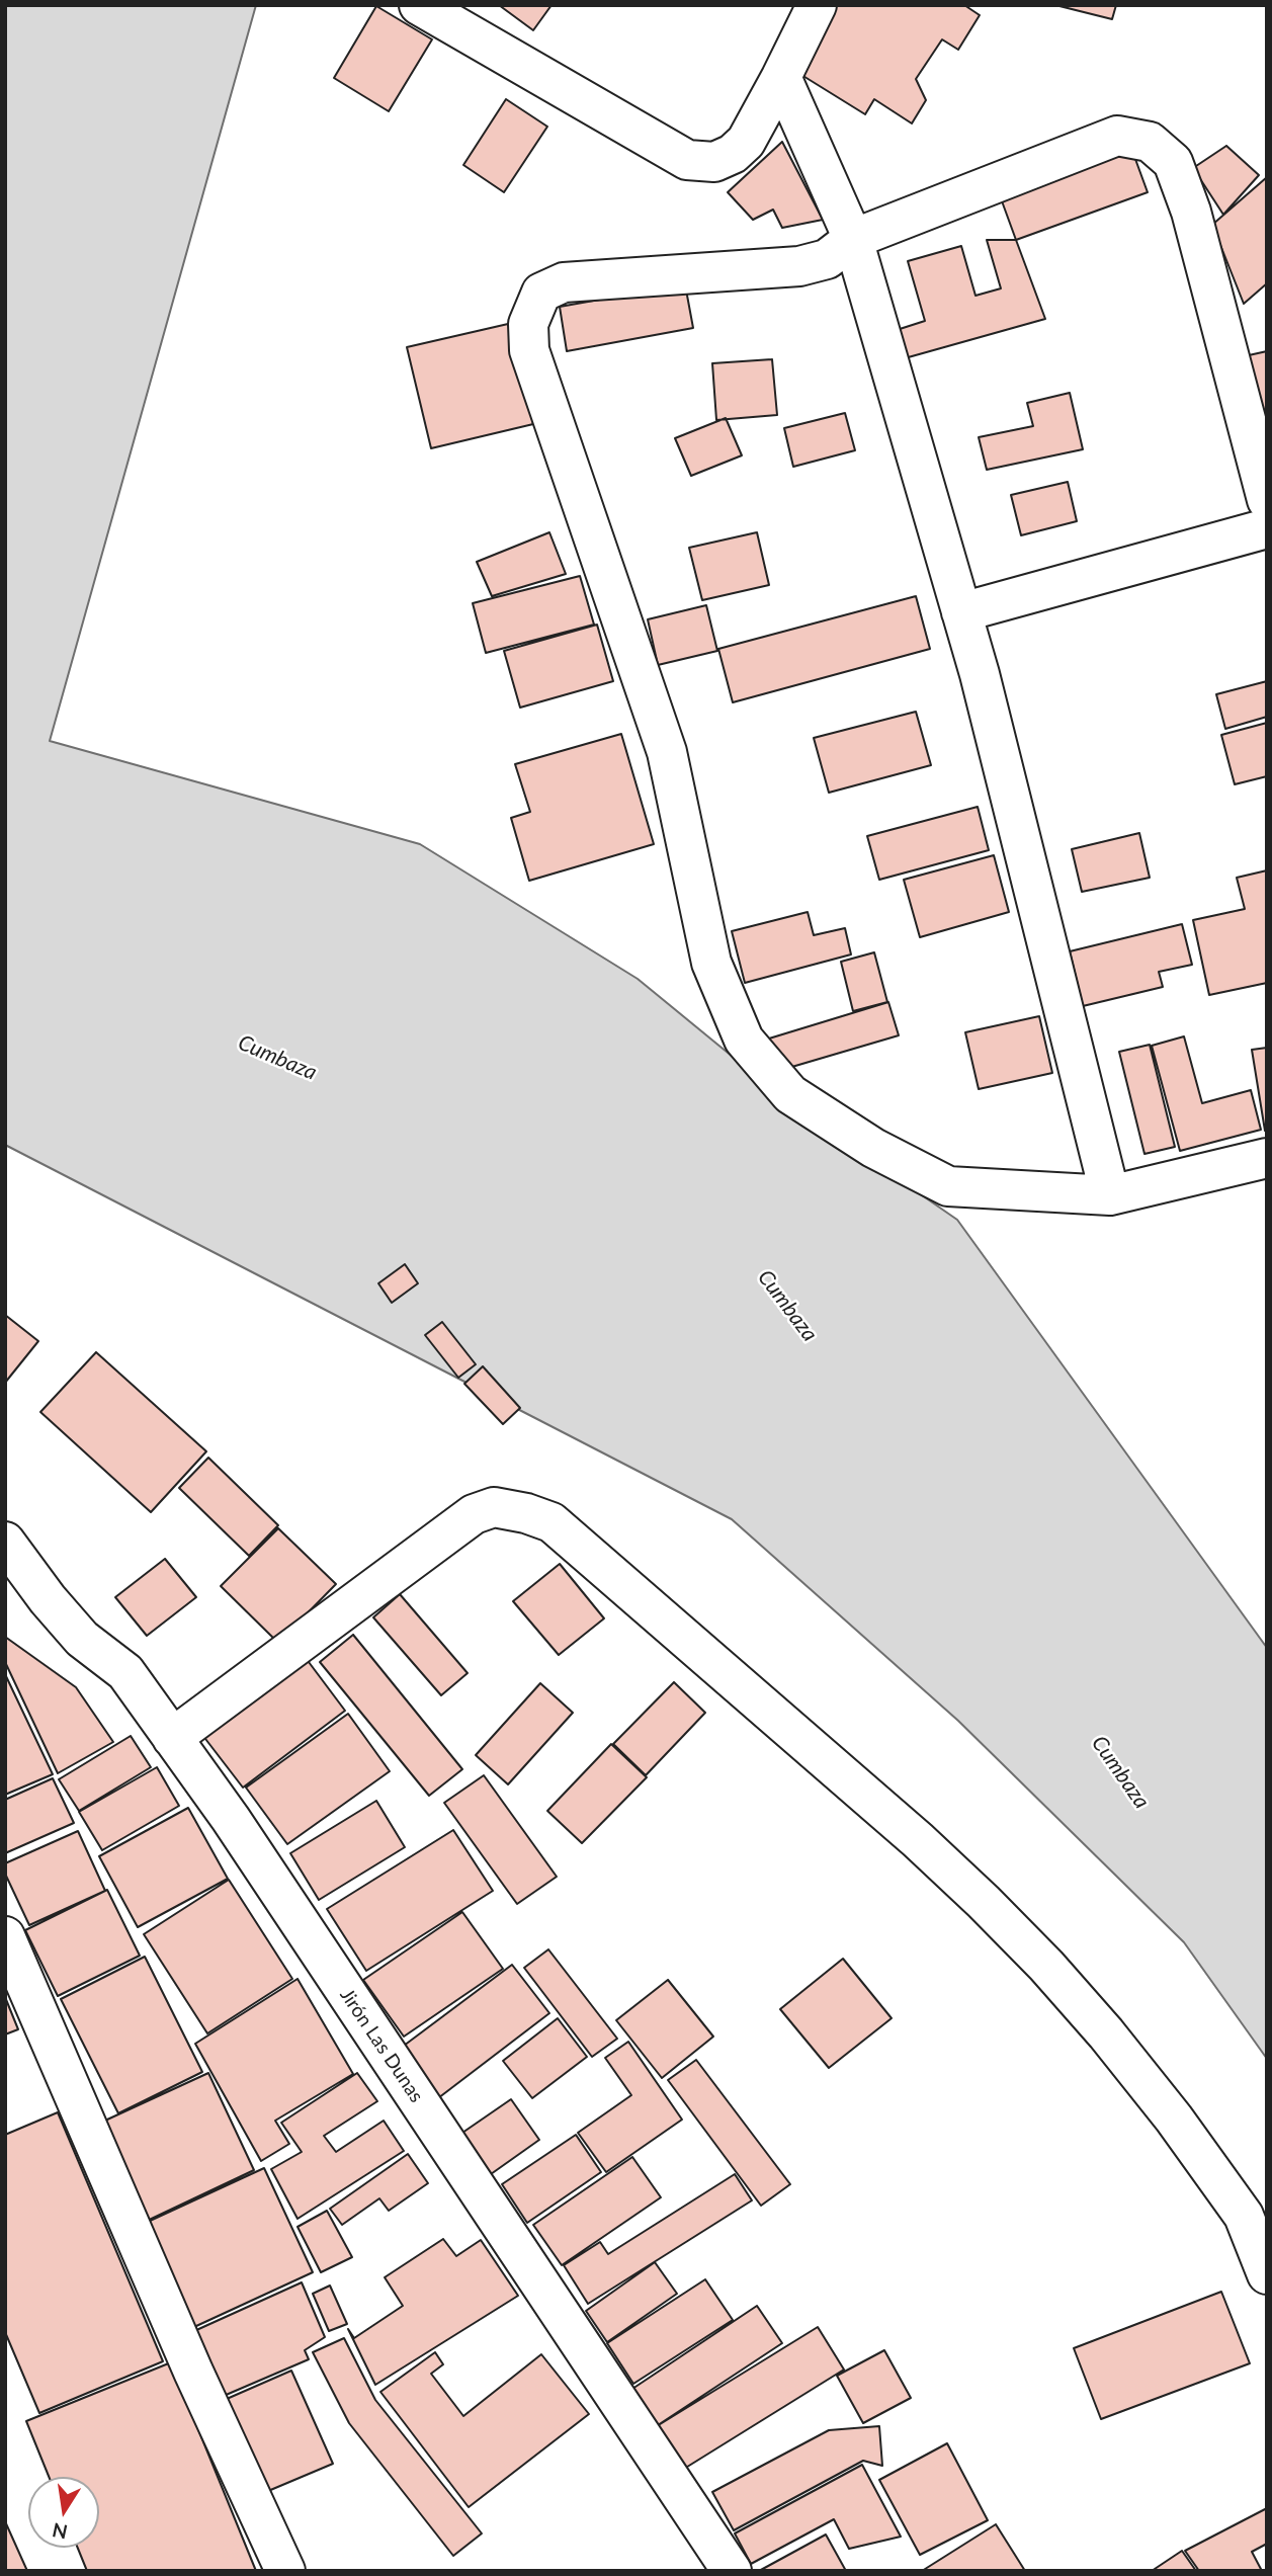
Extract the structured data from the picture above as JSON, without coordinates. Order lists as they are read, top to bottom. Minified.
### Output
{"streets":{"street":["Jirón Las Dunas"]},"water":["Cumbaza"],"north":"bottom"}
